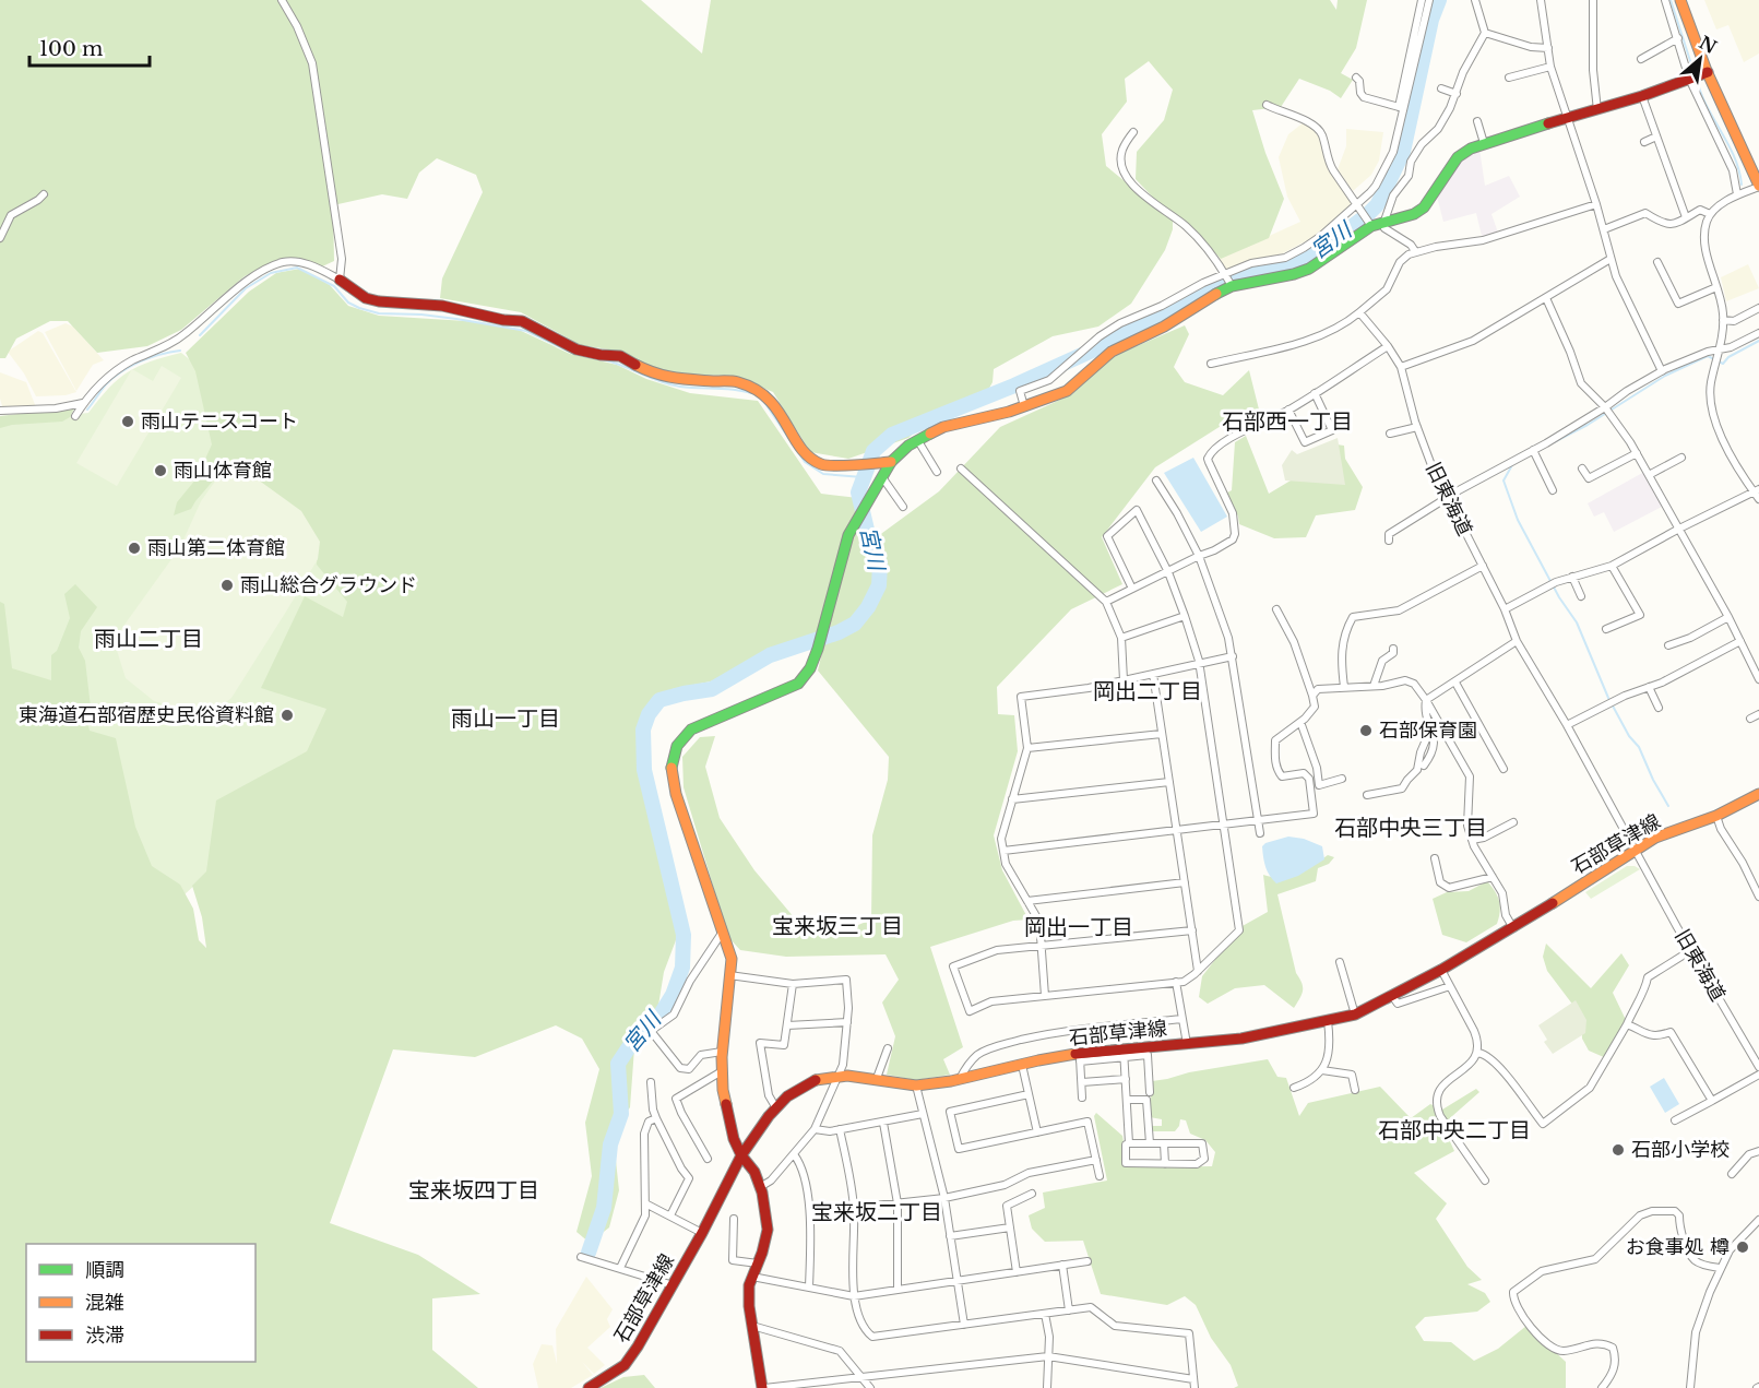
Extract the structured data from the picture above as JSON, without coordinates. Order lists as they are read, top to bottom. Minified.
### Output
{"streets":{"street":["旧東海道","石部草津線"]},"crossings":[["旧東海道","石部草津線"]],"districts":["石部西一丁目","雨山二丁目","岡出二丁目","雨山一丁目","石部中央三丁目","宝来坂三丁目","岡出一丁目","石部中央二丁目","宝来坂四丁目","宝来坂二丁目"],"water":["宮川"],"places":["雨山テニスコート","雨山体育館","雨山第二体育館","雨山総合グラウンド","東海道石部宿歴史民俗資料館","石部保育園","石部小学校","お食事処 樽"],"legend":["順調","混雑","渋滞"],"scale_bar":"100 m","north":"top right"}
